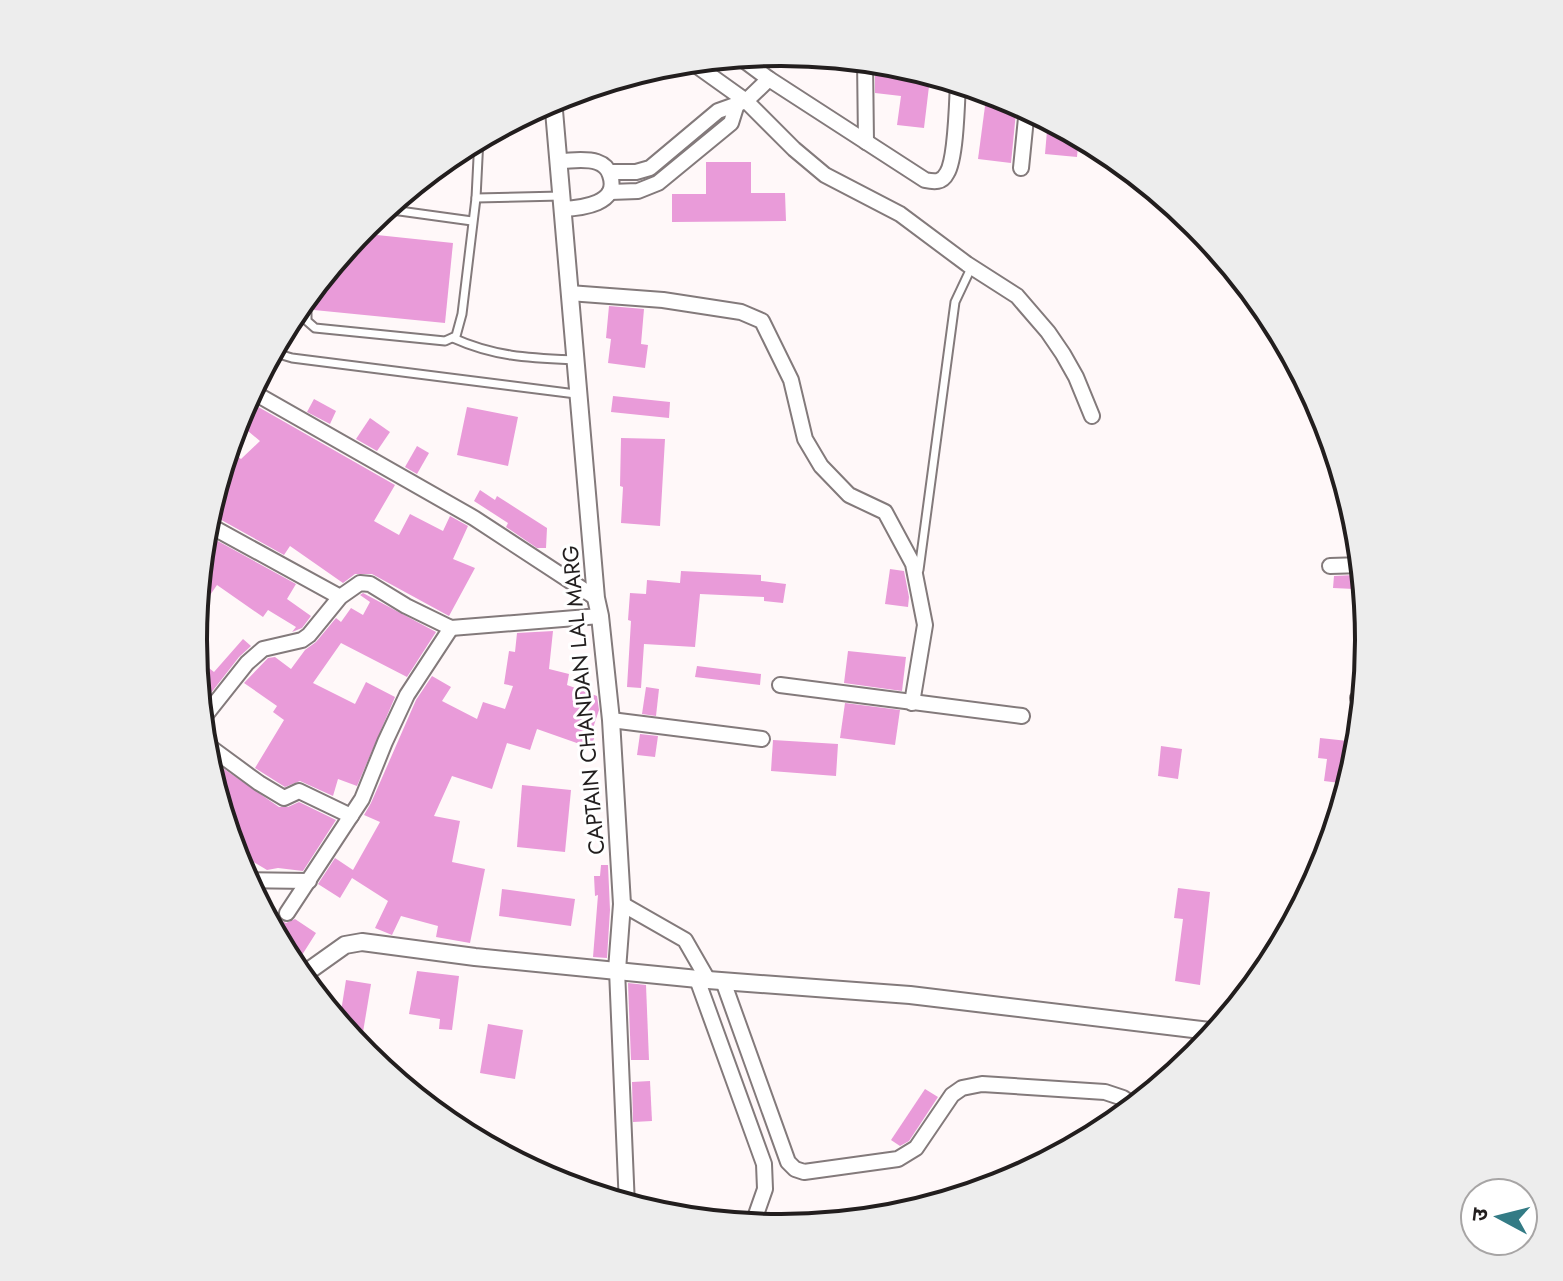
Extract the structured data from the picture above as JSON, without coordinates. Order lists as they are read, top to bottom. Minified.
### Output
{"streets":{"street":["CAPTAIN CHANDAN LAL MARG"]},"north":"left"}
